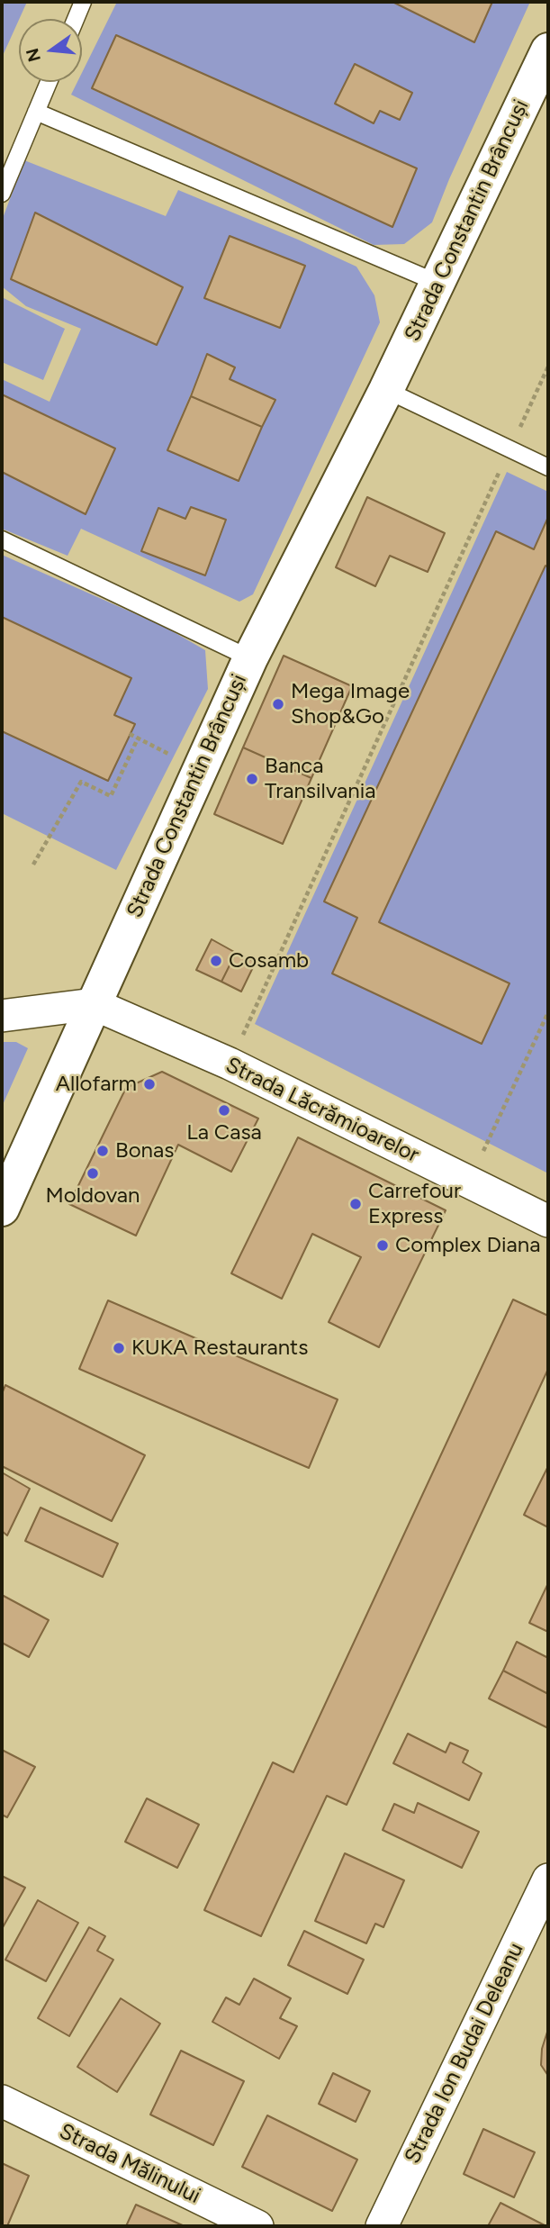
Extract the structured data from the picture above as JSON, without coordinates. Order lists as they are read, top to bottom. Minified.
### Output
{"streets":{"main road":["Strada Constantin Brâncuși"],"street":["Strada Lăcrămioarelor","Strada Ion Budai Deleanu","Strada Mălinului"]},"crossings":[["Strada Constantin Brâncuși","Strada Lăcrămioarelor"]],"places":["Mega Image Shop&Go","Banca Transilvania","Cosamb","Allofarm","La Casa","Bonas","Moldovan","Carrefour Express","Complex Diana","KUKA Restaurants"],"north":"left"}
